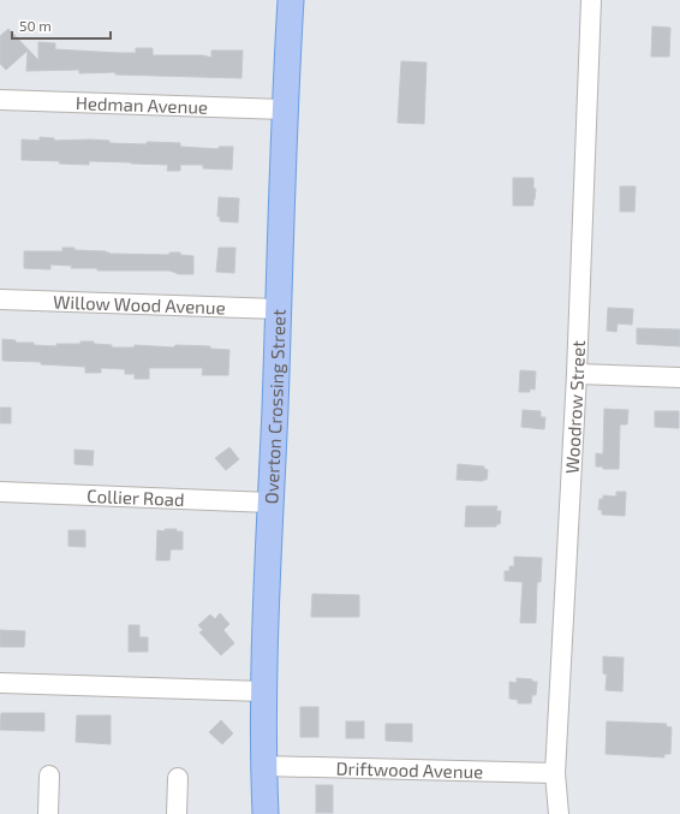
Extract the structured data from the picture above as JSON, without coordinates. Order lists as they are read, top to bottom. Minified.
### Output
{"streets":{"main road":["Overton Crossing Street"],"street":["Hedman Avenue","Willow Wood Avenue","Woodrow Street","Collier Road","Driftwood Avenue"]},"crossings":[["Hedman Avenue","Overton Crossing Street"],["Willow Wood Avenue","Overton Crossing Street"],["Overton Crossing Street","Collier Road"],["Overton Crossing Street","Driftwood Avenue"],["Woodrow Street","Driftwood Avenue"]],"scale_bar":"50 m"}
